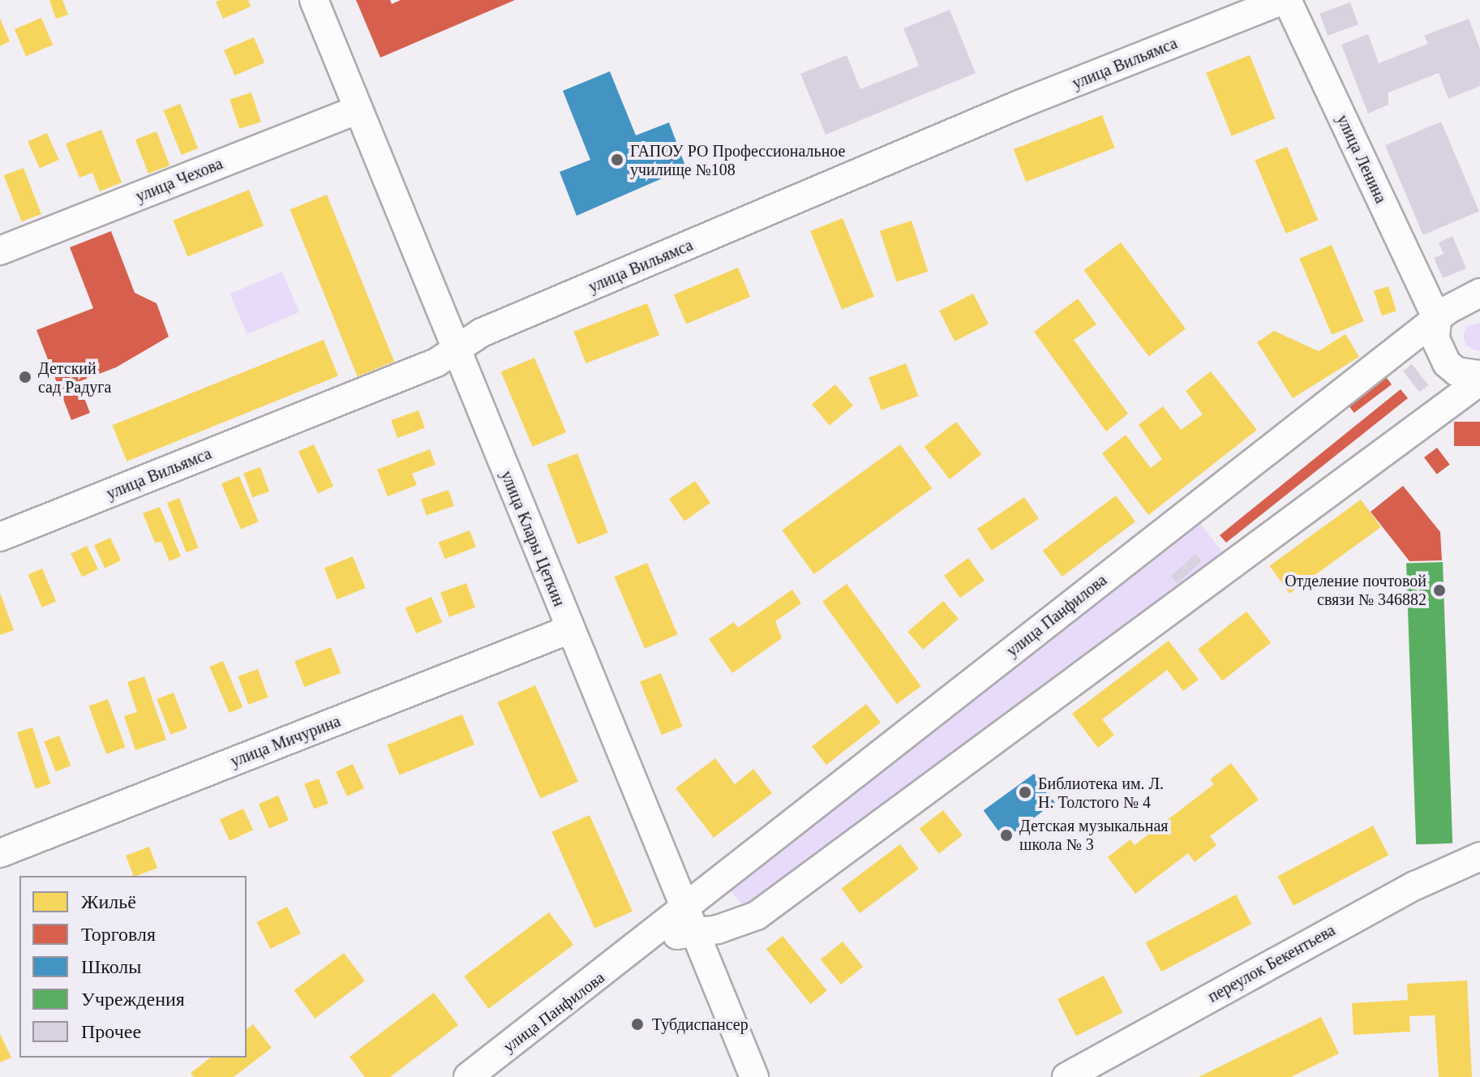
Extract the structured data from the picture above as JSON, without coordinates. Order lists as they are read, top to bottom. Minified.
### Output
{"streets":{"street":["улица Вильямса","улица Ленина","улица Чехова","улица Клары Цеткин","улица Панфилова","улица Мичурина","переулок Бекентьева"]},"crossings":[["улица Вильямса","улица Ленина"],["улица Вильямса","улица Клары Цеткин"],["улица Ленина","улица Панфилова"],["улица Чехова","улица Клары Цеткин"],["улица Клары Цеткин","улица Панфилова"],["улица Клары Цеткин","улица Мичурина"]],"places":["ГАПОУ РО Профессиональное училище №108","Детский сад Радуга","Отделение почтовой связи № 346882","Библиотека им. Л. Н. Толстого № 4","Детская музыкальная школа № 3","Тубдиспансер"],"legend":["Жильё","Торговля","Школы","Учреждения","Прочее"]}
